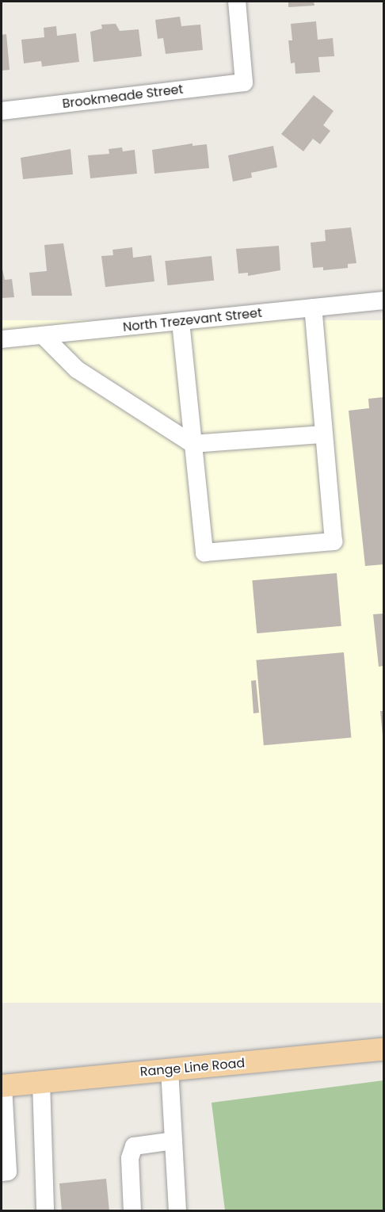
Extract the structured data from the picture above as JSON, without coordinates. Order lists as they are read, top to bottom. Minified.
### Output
{"streets":{"main road":["Range Line Road"],"street":["Brookmeade Street","North Trezevant Street"]}}
